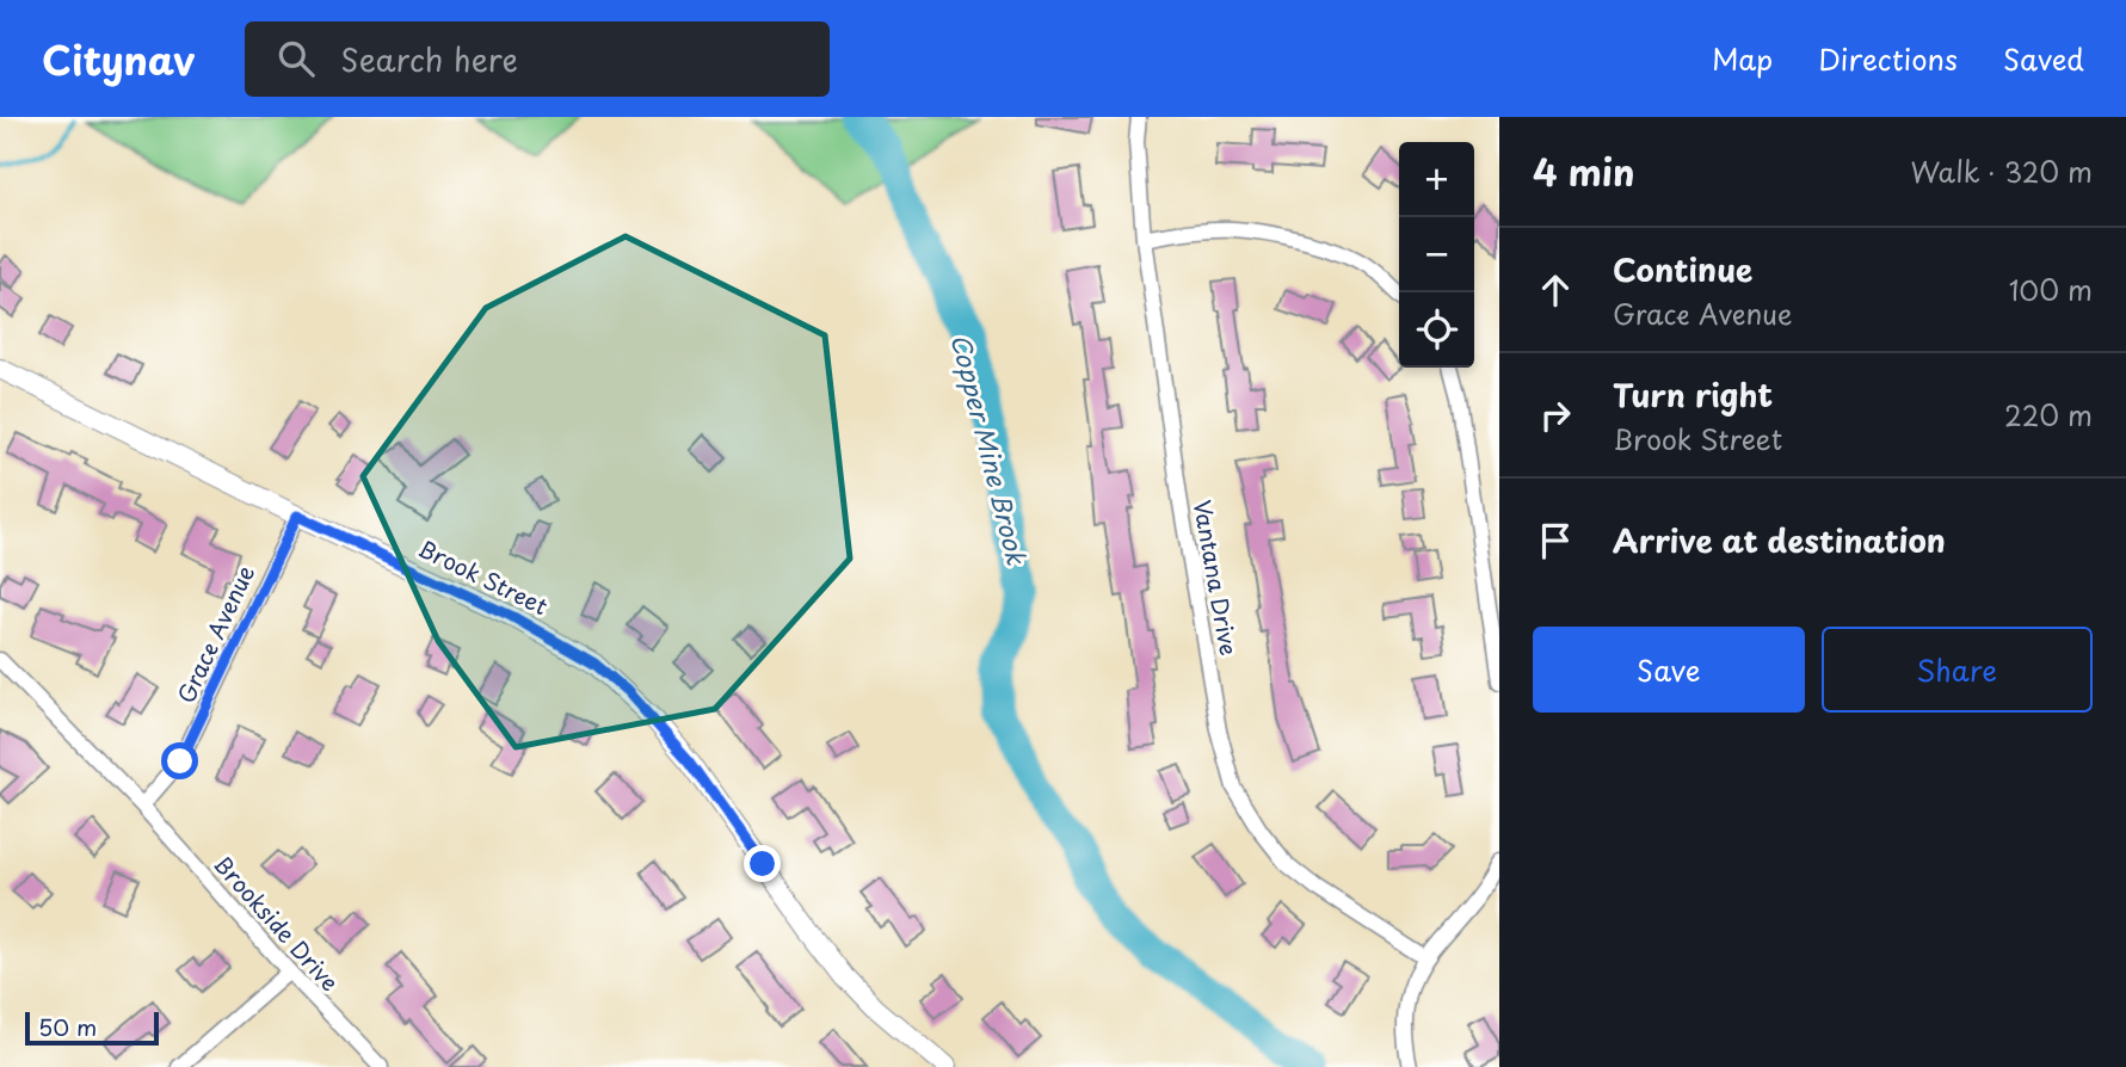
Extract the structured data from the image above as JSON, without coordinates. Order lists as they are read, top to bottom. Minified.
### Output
{"streets":{"street":["Brook Street","Vantana Drive","Grace Avenue","Brookside Drive"]},"crossings":[["Brook Street","Grace Avenue"],["Grace Avenue","Brookside Drive"]],"water":["Copper Mine Brook"],"scale_bar":"50 m","page":{"header":"Citynav","search":"Search here","nav":["Map","Directions","Saved"],"heading":["4 min","Walk · 320 m"],"map_buttons":["+","−"],"list":[["Continue","Grace Avenue","100 m"],["Turn right","Brook Street","220 m"],"Arrive at destination"],"buttons":["Save","Share"],"scale":"50 m"}}
